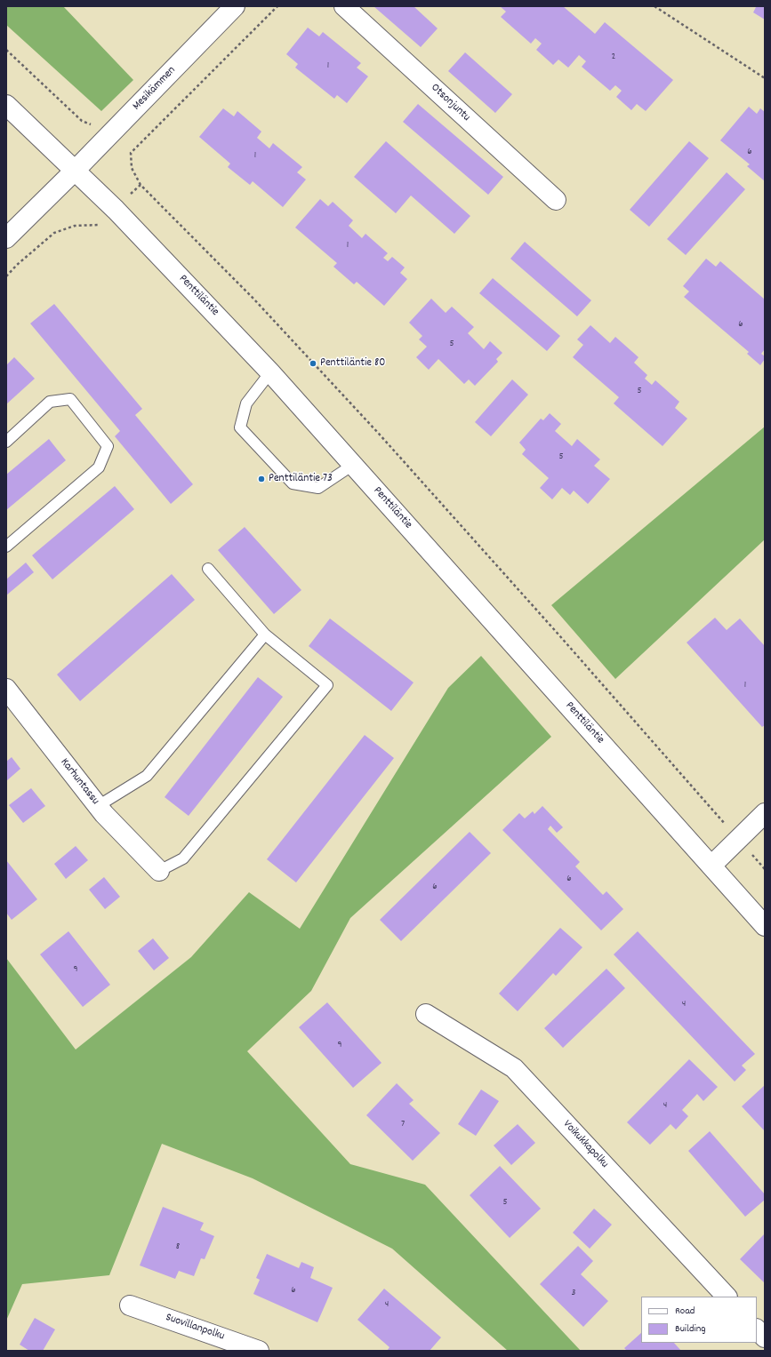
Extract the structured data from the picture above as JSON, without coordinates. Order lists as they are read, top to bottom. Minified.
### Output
{"streets":{"street":["Mesikämmen","Otsonjuntu","Penttiläntie","Karhuntassu","Voikukkapolku","Suovillanpolku"]},"crossings":[["Mesikämmen","Penttiläntie"]],"places":["Penttiläntie 80","Penttiläntie 73"],"house_numbers":["2","1","6","1","1","6","5","5","5","1","6","6","9","4","9","4","7","5","8","6","3","4"],"legend":["Road","Building"]}
